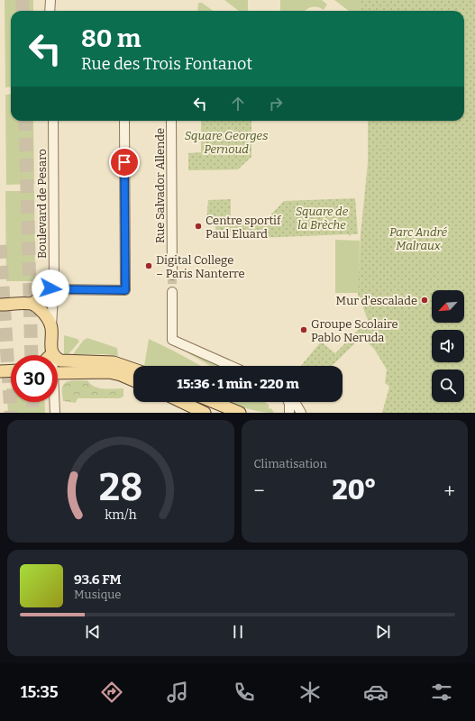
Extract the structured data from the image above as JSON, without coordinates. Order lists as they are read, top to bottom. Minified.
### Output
{"streets":{"street":["Rue Salvador Allende","Boulevard de Pesaro"]},"parks":["Square Georges Pernoud","Square de la Brèche","Parc André Malraux"],"places":["Centre sportif Paul Eluard","Digital College – Paris Nanterre","Mur d'escalade","Groupe Scolaire Pablo Neruda"],"north":"bottom left","page":{"turn":["80 m","Rue des Trois Fontanot"],"limit":"30","trip":"15:36 · 1 min · 220 m","tile":"Climatisation","heat":["−","20°","+"],"song":["93.6 FM","Musique"],"tabs":"15:35","gauge":["28","km/h"]}}
